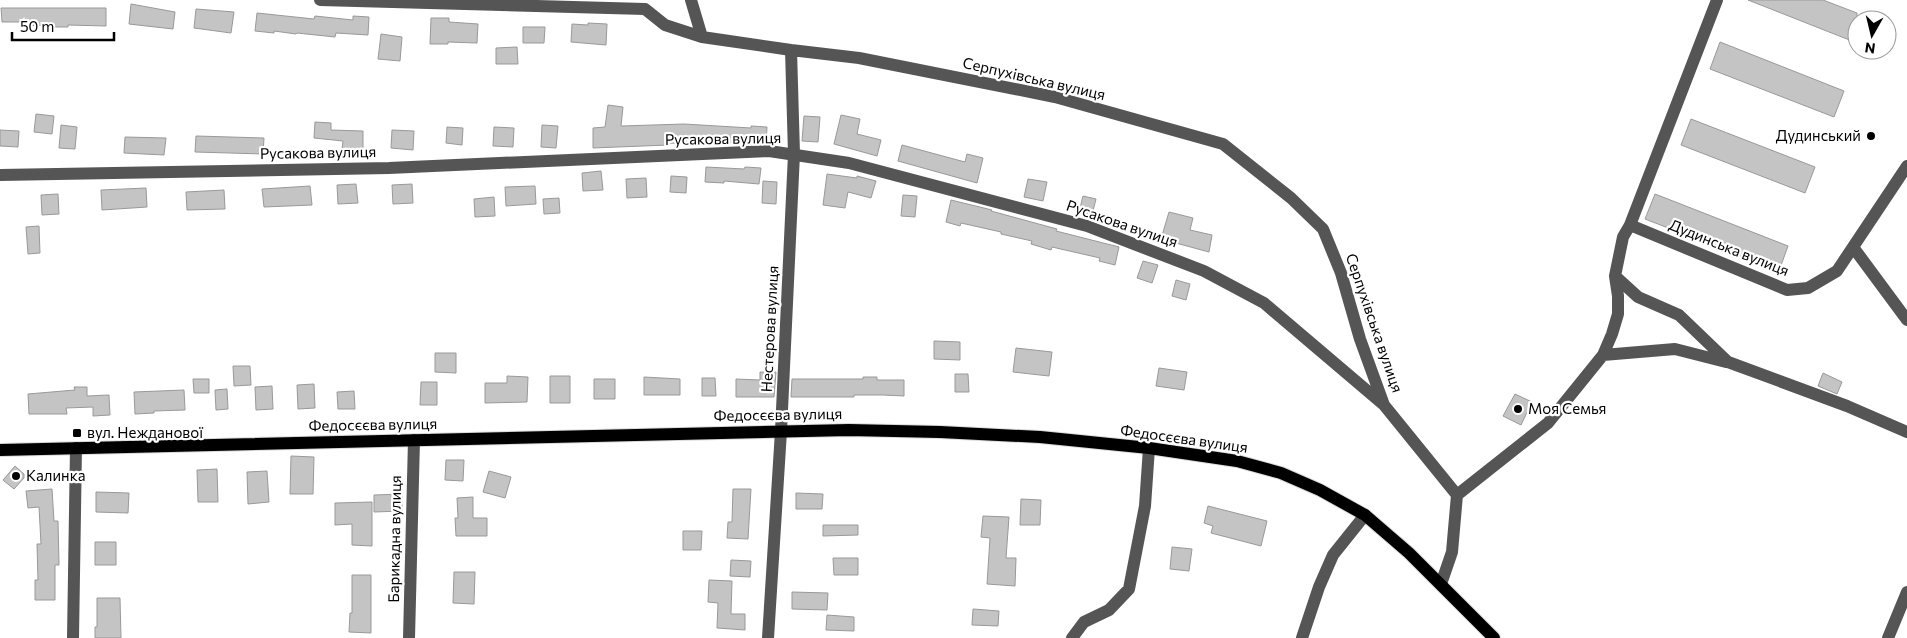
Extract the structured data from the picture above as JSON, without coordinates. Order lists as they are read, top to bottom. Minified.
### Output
{"streets":{"main road":["Федосєєва вулиця"],"street":["Серпухівська вулиця","Русакова вулиця","Дудинська вулиця","Нестерова вулиця","Барикадна вулиця"]},"crossings":[["Серпухівська вулиця","Русакова вулиця"],["Серпухівська вулиця","Нестерова вулиця"],["Русакова вулиця","Нестерова вулиця"],["Нестерова вулиця","Федосєєва вулиця"],["Федосєєва вулиця","Барикадна вулиця"]],"places":{"other":["Дудинський","Моя Семья","Калинка"],"transit":["вул. Нежданової"]},"scale_bar":"50 m","north":"bottom"}
